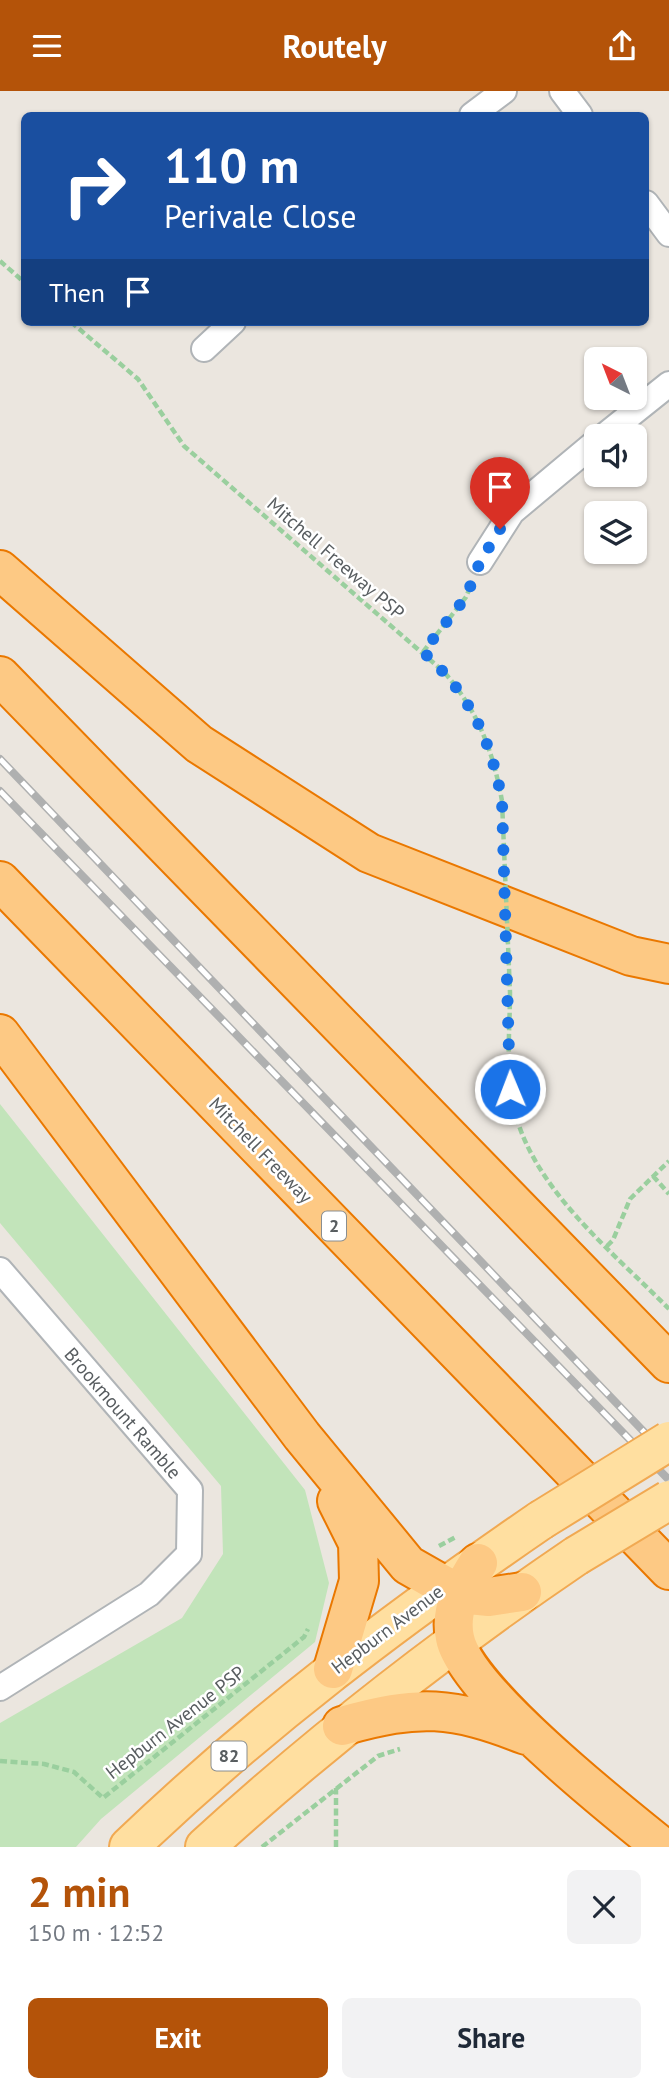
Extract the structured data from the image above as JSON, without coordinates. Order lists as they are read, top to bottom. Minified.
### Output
{"streets":{"highway":["Mitchell Freeway","2"],"main road":["Hepburn Avenue","82"],"street":["Brookmount Ramble"],"path":["Mitchell Freeway PSP","Hepburn Avenue PSP"]},"north":"top left","page":{"header":"Routely","turn":["110 m","Perivale Close"],"then":"Then","heading":["2 min","150 m · 12:52"],"buttons":["Exit","Share"]}}
